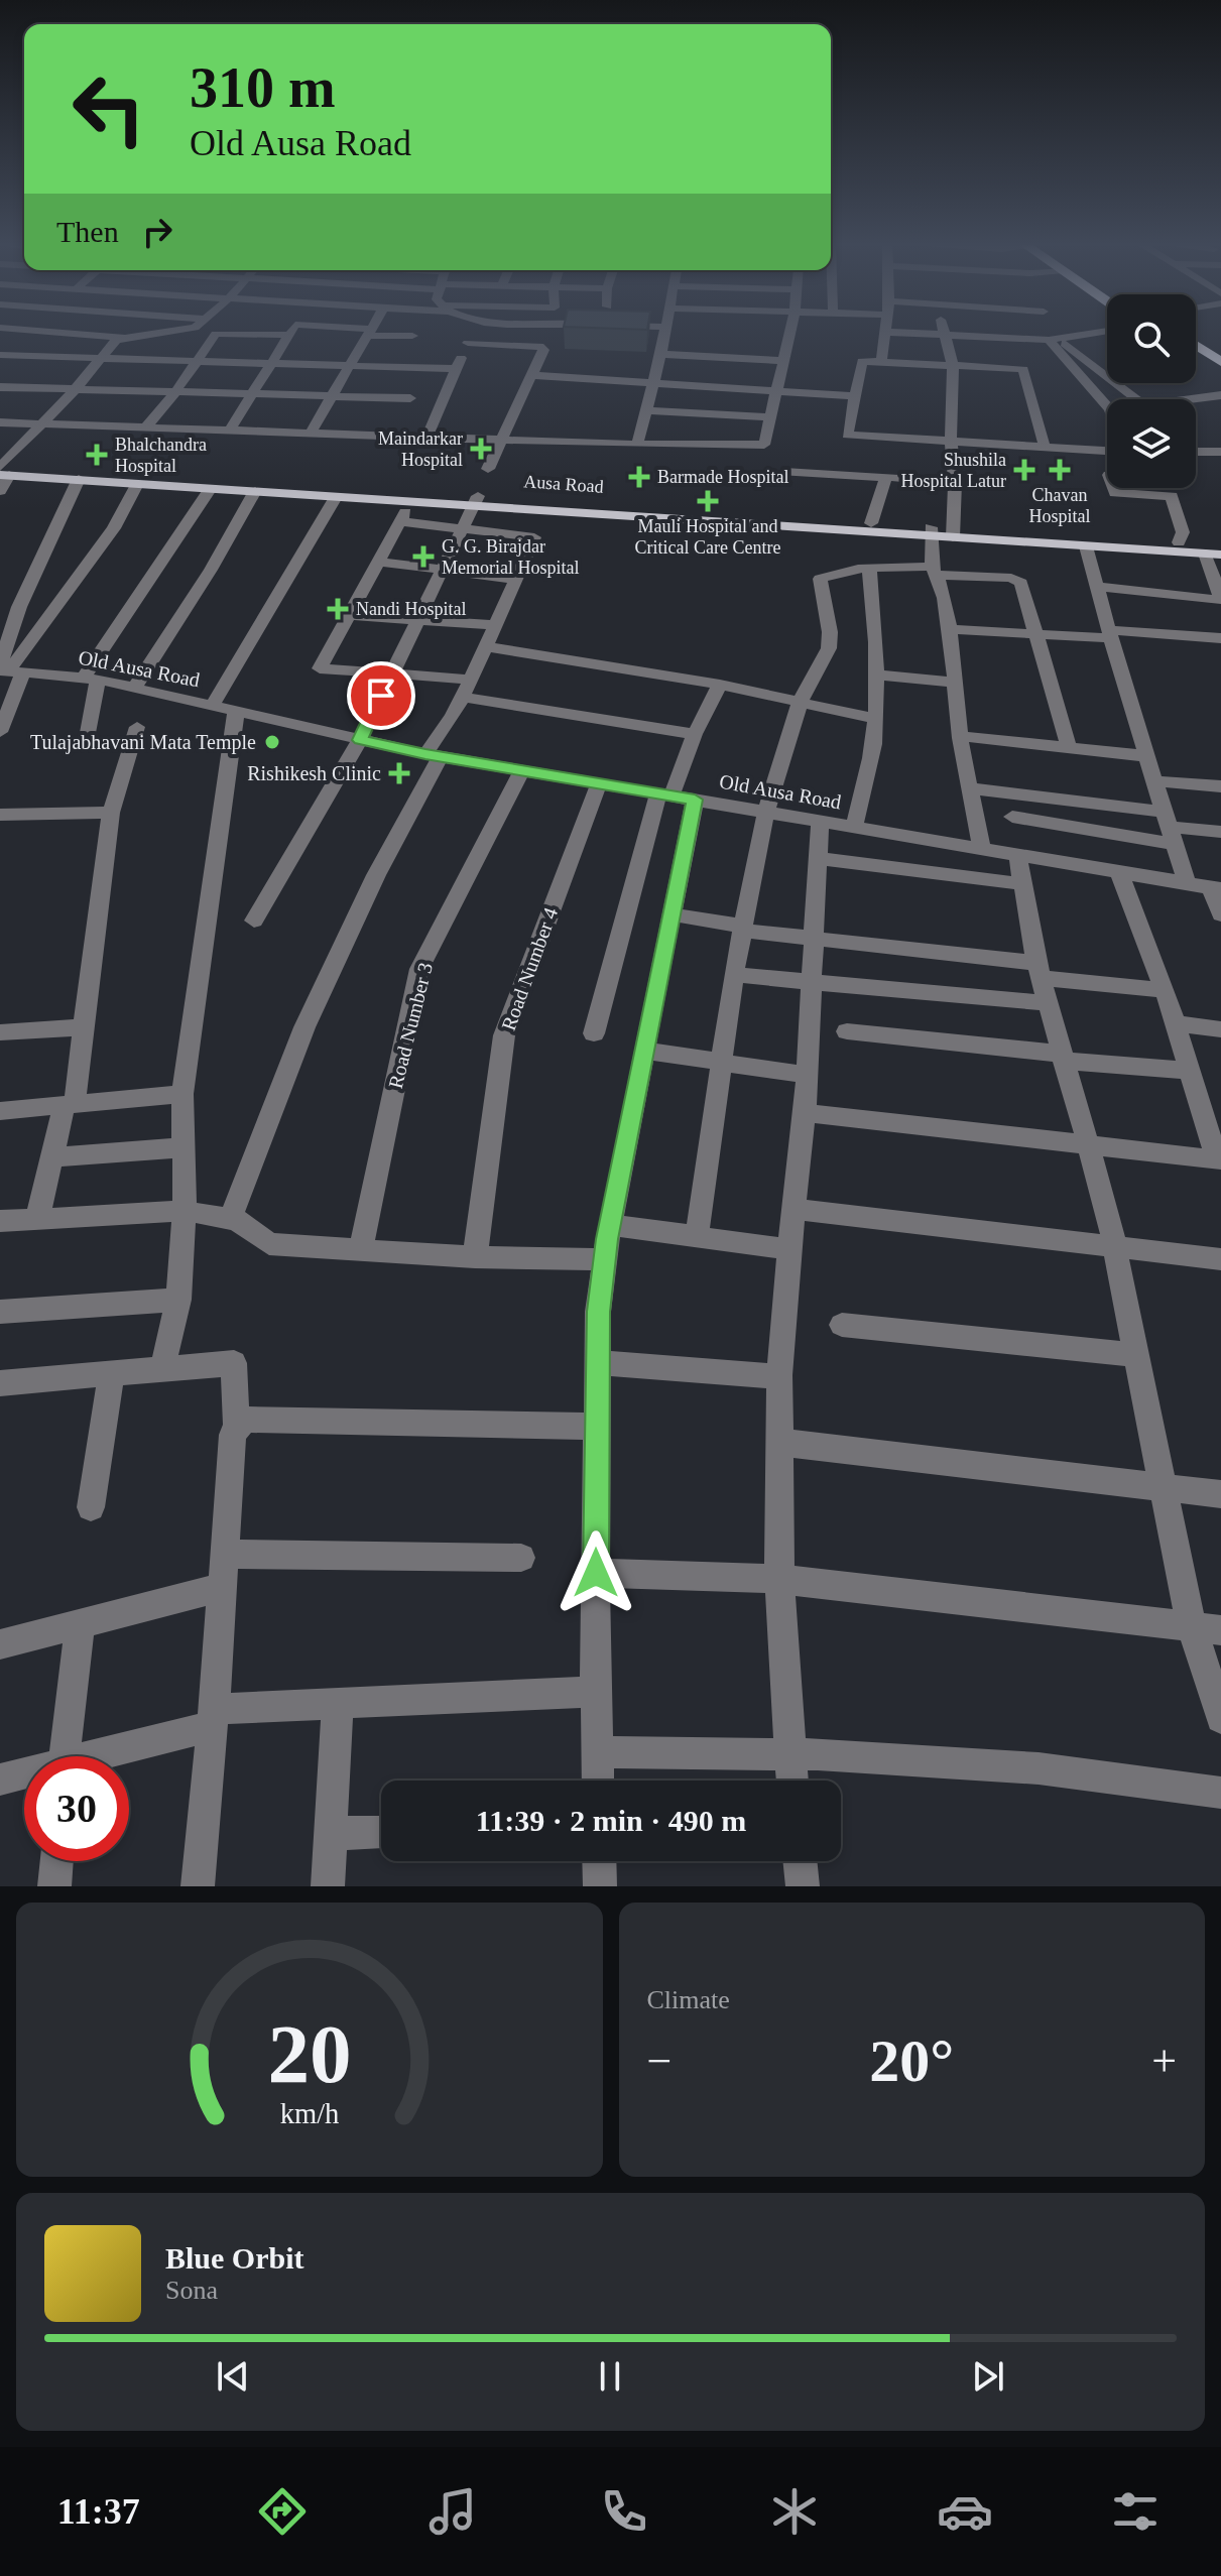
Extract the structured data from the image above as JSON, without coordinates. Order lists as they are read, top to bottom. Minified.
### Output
{"streets":{"main road":["Ausa Road"],"street":["Old Ausa Road","Road Number 4","Road Number 3"]},"crossings":[["Old Ausa Road","Road Number 4"],["Old Ausa Road","Road Number 3"]],"places":{"health":["Maindarkar Hospital","Bhalchandra Hospital","Shushila Hospital Latur","Chavan Hospital","Barmade Hospital","Mauli Hospital and Critical Care Centre","G. G. Birajdar Memorial Hospital","Nandi Hospital","Rishikesh Clinic"],"other":["Tulajabhavani Mata Temple"]},"page":{"turn":["310 m","Old Ausa Road"],"then":"Then","limit":"30","trip":"11:39 · 2 min · 490 m","tile":"Climate","heat":["−","20°","+"],"song":["Blue Orbit","Sona"],"tabs":"11:37","gauge":["20","km/h"]}}
